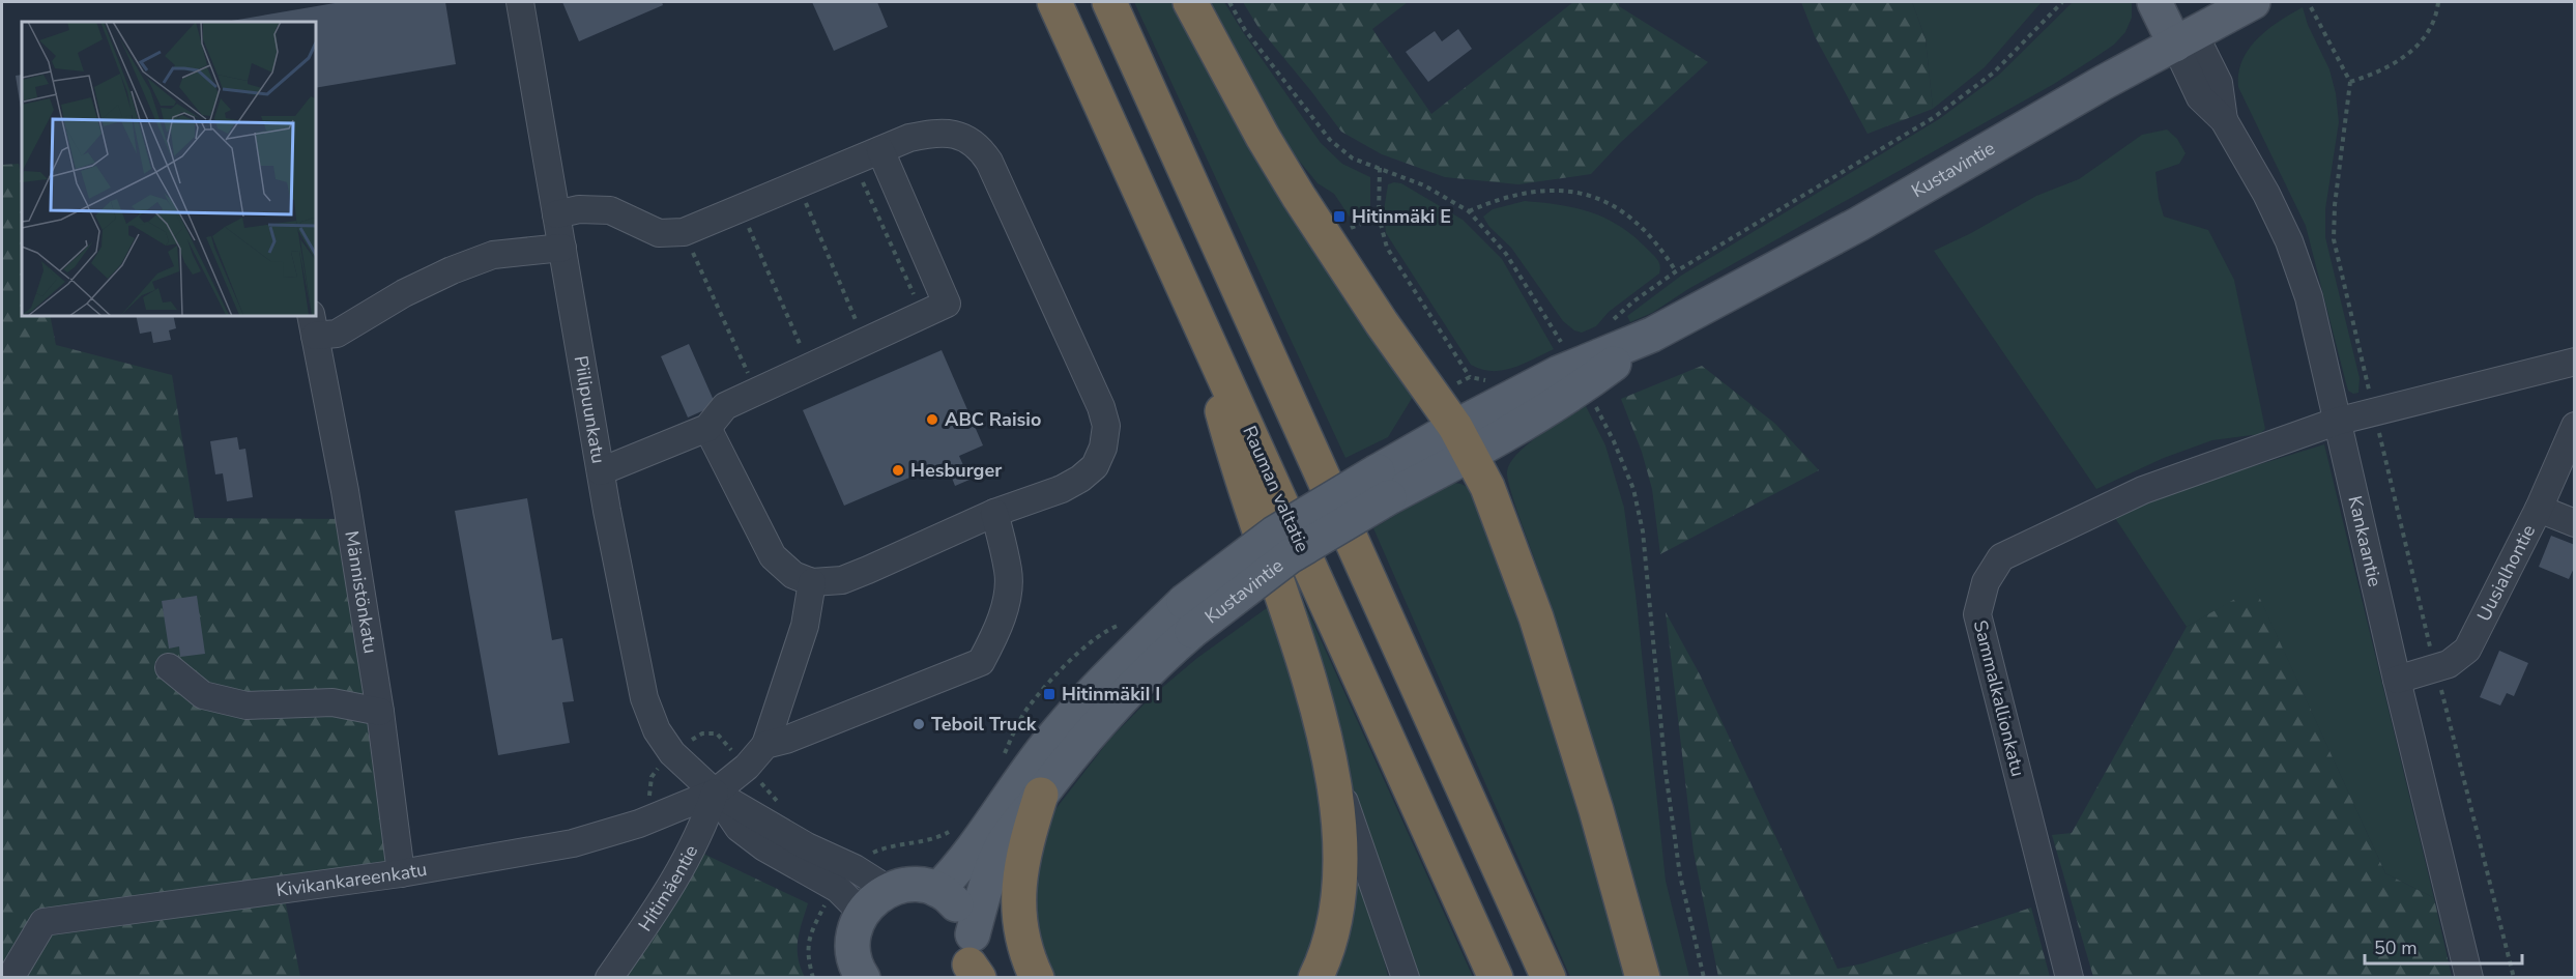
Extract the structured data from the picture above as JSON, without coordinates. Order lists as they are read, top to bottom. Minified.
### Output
{"streets":{"highway":["Rauman valtatie"],"main road":["Kustavintie"],"street":["Piilipuunkatu","Kankaantie","Uusialhontie","Männistönkatu","Sammalkallionkatu","Kivikankareenkatu","Hitimäentie"]},"crossings":[["Kustavintie","Kankaantie"],["Piilipuunkatu","Kivikankareenkatu"],["Piilipuunkatu","Hitimäentie"],["Kankaantie","Uusialhontie"],["Kankaantie","Sammalkallionkatu"],["Männistönkatu","Kivikankareenkatu"],["Kivikankareenkatu","Hitimäentie"]],"places":{"transit":["Hitinmäki E","HitinmäkiI I"],"other":["ABC Raisio","Hesburger","Teboil Truck"]},"scale_bar":"50 m"}
